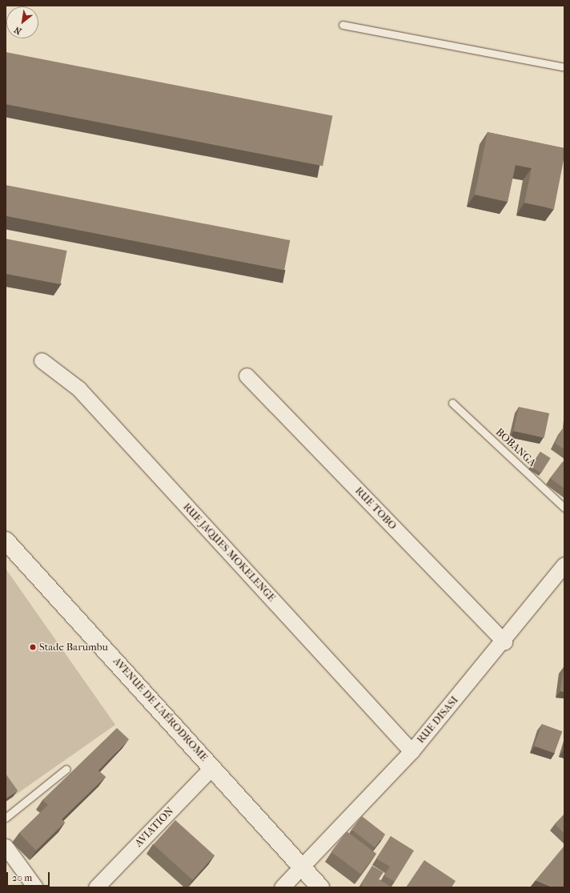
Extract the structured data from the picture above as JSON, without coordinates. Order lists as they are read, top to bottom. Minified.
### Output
{"streets":{"street":["RUE TOBO","RUE JAQUES MOKELENGE","AVENUE DE L’AÉRODROME","RUE DISASI","AVIATION"],"lane":["BOBANGA"]},"crossings":[["RUE TOBO","RUE DISASI"],["RUE JAQUES MOKELENGE","RUE DISASI"],["AVENUE DE L’AÉRODROME","RUE DISASI"],["AVENUE DE L’AÉRODROME","AVIATION"]],"places":["Stade Barumbu"],"scale_bar":"20 m","north":"bottom left"}
